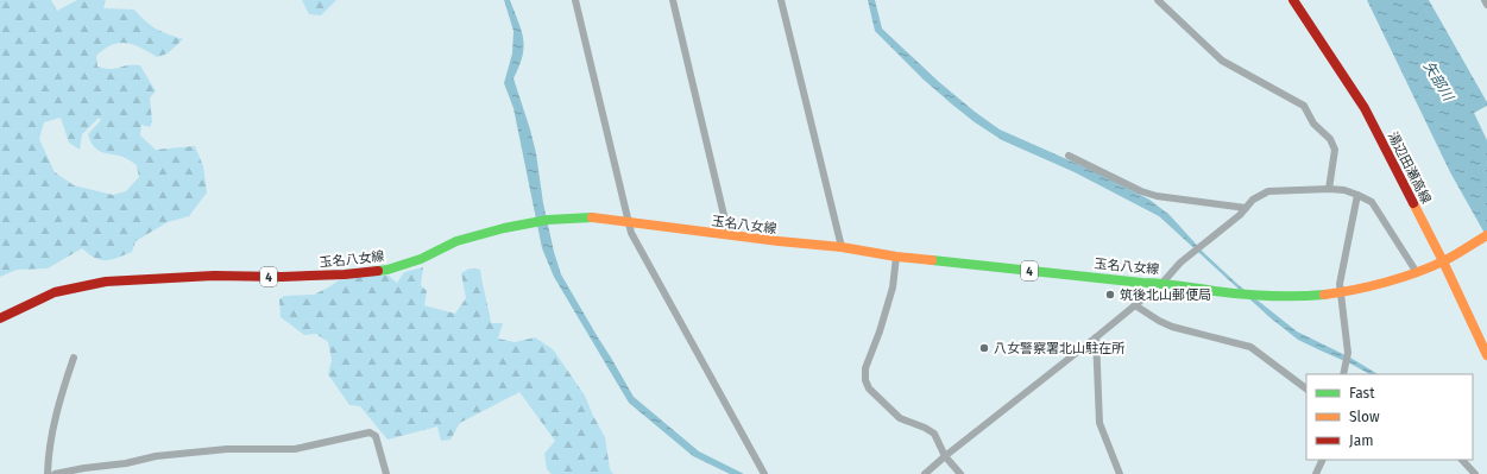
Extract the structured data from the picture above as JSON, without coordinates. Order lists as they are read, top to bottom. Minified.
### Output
{"streets":{"main road":["湯辺田瀬高線","玉名八女線","4"]},"crossings":[["湯辺田瀬高線","玉名八女線"]],"water":["矢部川"],"places":["筑後北山郵便局","八女警察署北山駐在所"],"legend":["Fast","Slow","Jam"]}
